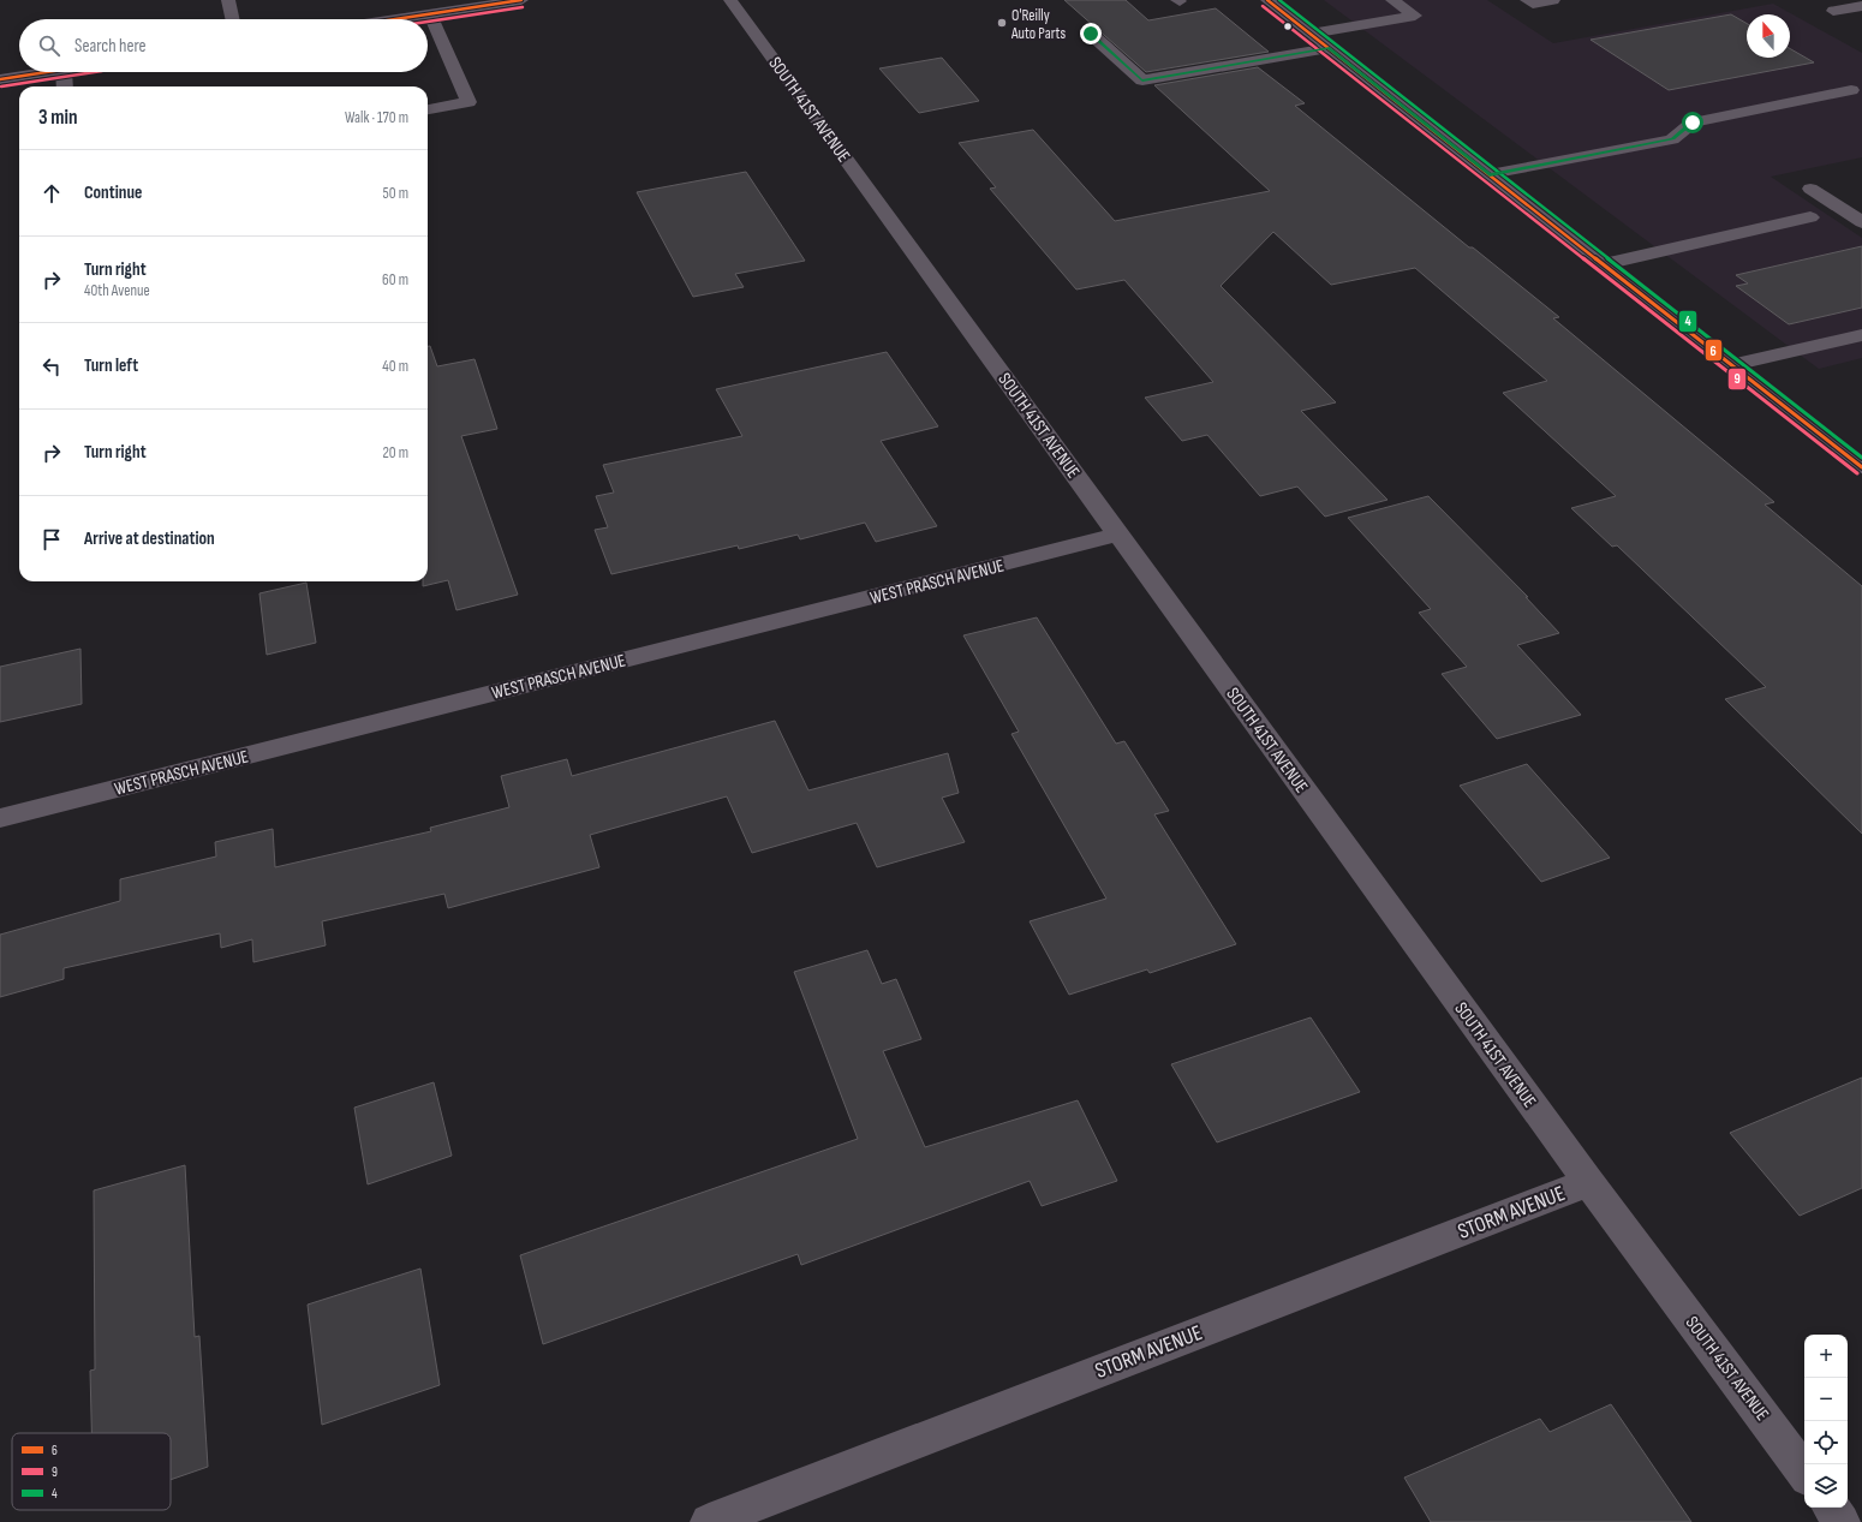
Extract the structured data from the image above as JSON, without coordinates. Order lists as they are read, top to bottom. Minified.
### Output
{"streets":{"street":["SOUTH 41ST AVENUE","WEST PRASCH AVENUE","STORM AVENUE"]},"crossings":[["SOUTH 41ST AVENUE","WEST PRASCH AVENUE"],["SOUTH 41ST AVENUE","STORM AVENUE"]],"places":["O'Reilly Auto Parts"],"lines":["transit line 6","transit line 4","transit line 9"],"legend":["6","9","4"],"north":"top","page":{"search":"Search here","heading":["3 min","Walk · 170 m"],"list":[["Continue","50 m"],["Turn right","40th Avenue","60 m"],["Turn left","40 m"],["Turn right","20 m"],"Arrive at destination"],"map_buttons":["+","−"]}}
